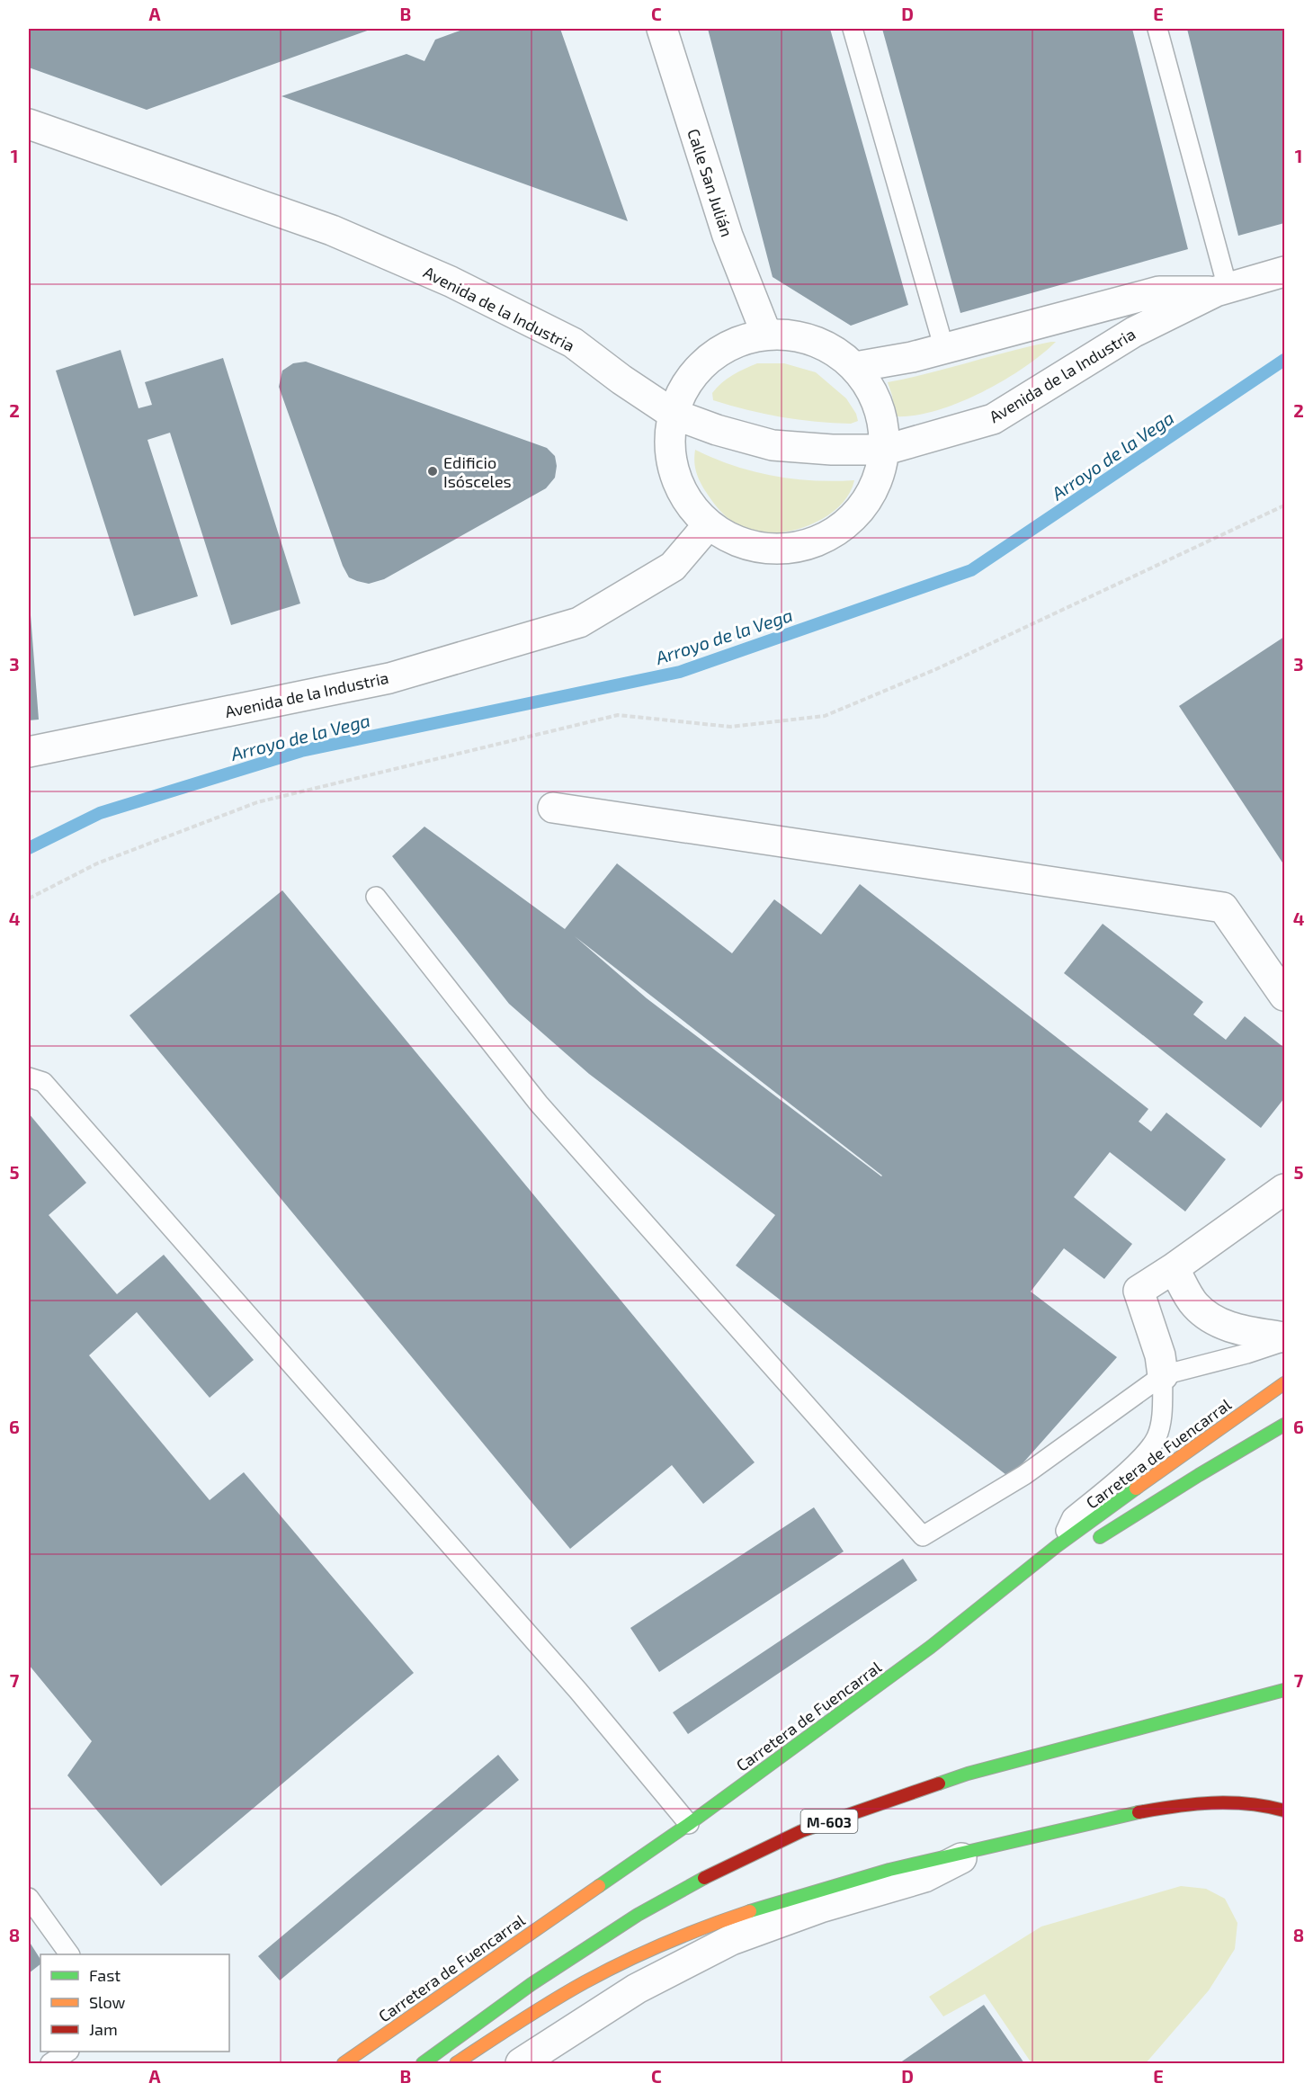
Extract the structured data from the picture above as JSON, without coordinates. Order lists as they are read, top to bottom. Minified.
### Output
{"streets":{"highway":["Carretera de Fuencarral","M-603"],"street":["Calle San Julián","Avenida de la Industria"]},"water":["Arroyo de la Vega"],"places":["Edificio Isósceles"],"legend":["Fast","Slow","Jam"],"grid":{"columns":["A","B","C","D","E"],"rows":["1","2","3","4","5","6","7","8"]}}
